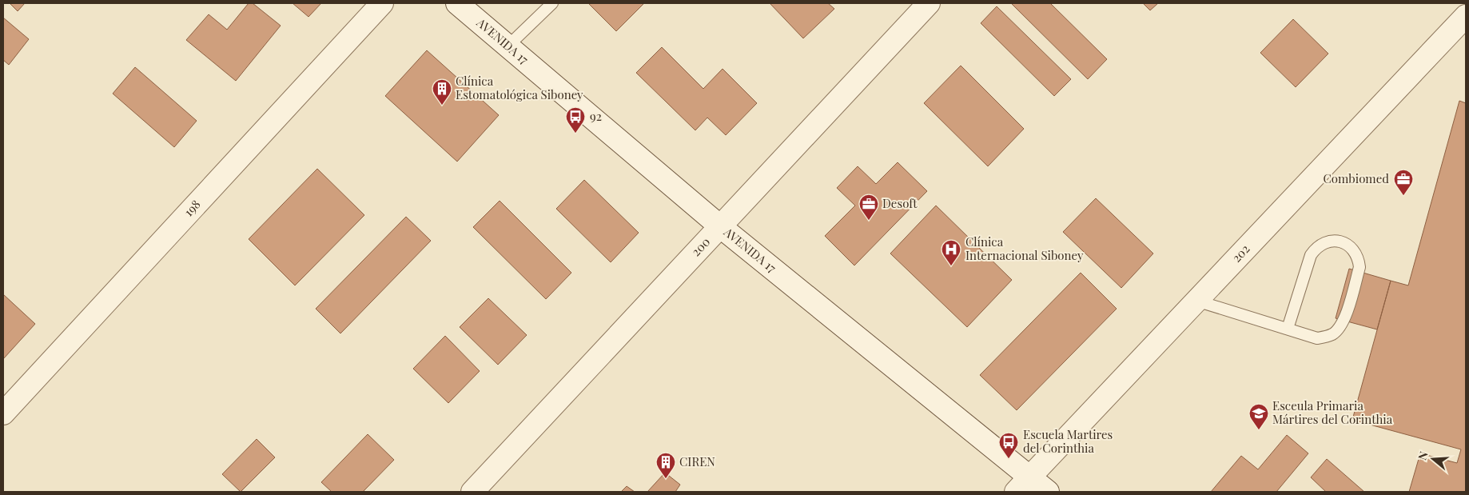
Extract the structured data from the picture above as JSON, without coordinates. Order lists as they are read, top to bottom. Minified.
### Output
{"streets":{"street":["AVENIDA 17","198","200","202"]},"crossings":[["AVENIDA 17","200"],["AVENIDA 17","202"]],"places":{"building":["Clínica Estomatológica Siboney","CIREN"],"bus stop":["92","Escuela Martires del Corinthia"],"office":["Combiomed","Desoft"],"hospital":["Clínica Internacional Siboney"],"school or university":["Esceula Primaria Mártires del Corinthia"]},"north":"left"}
